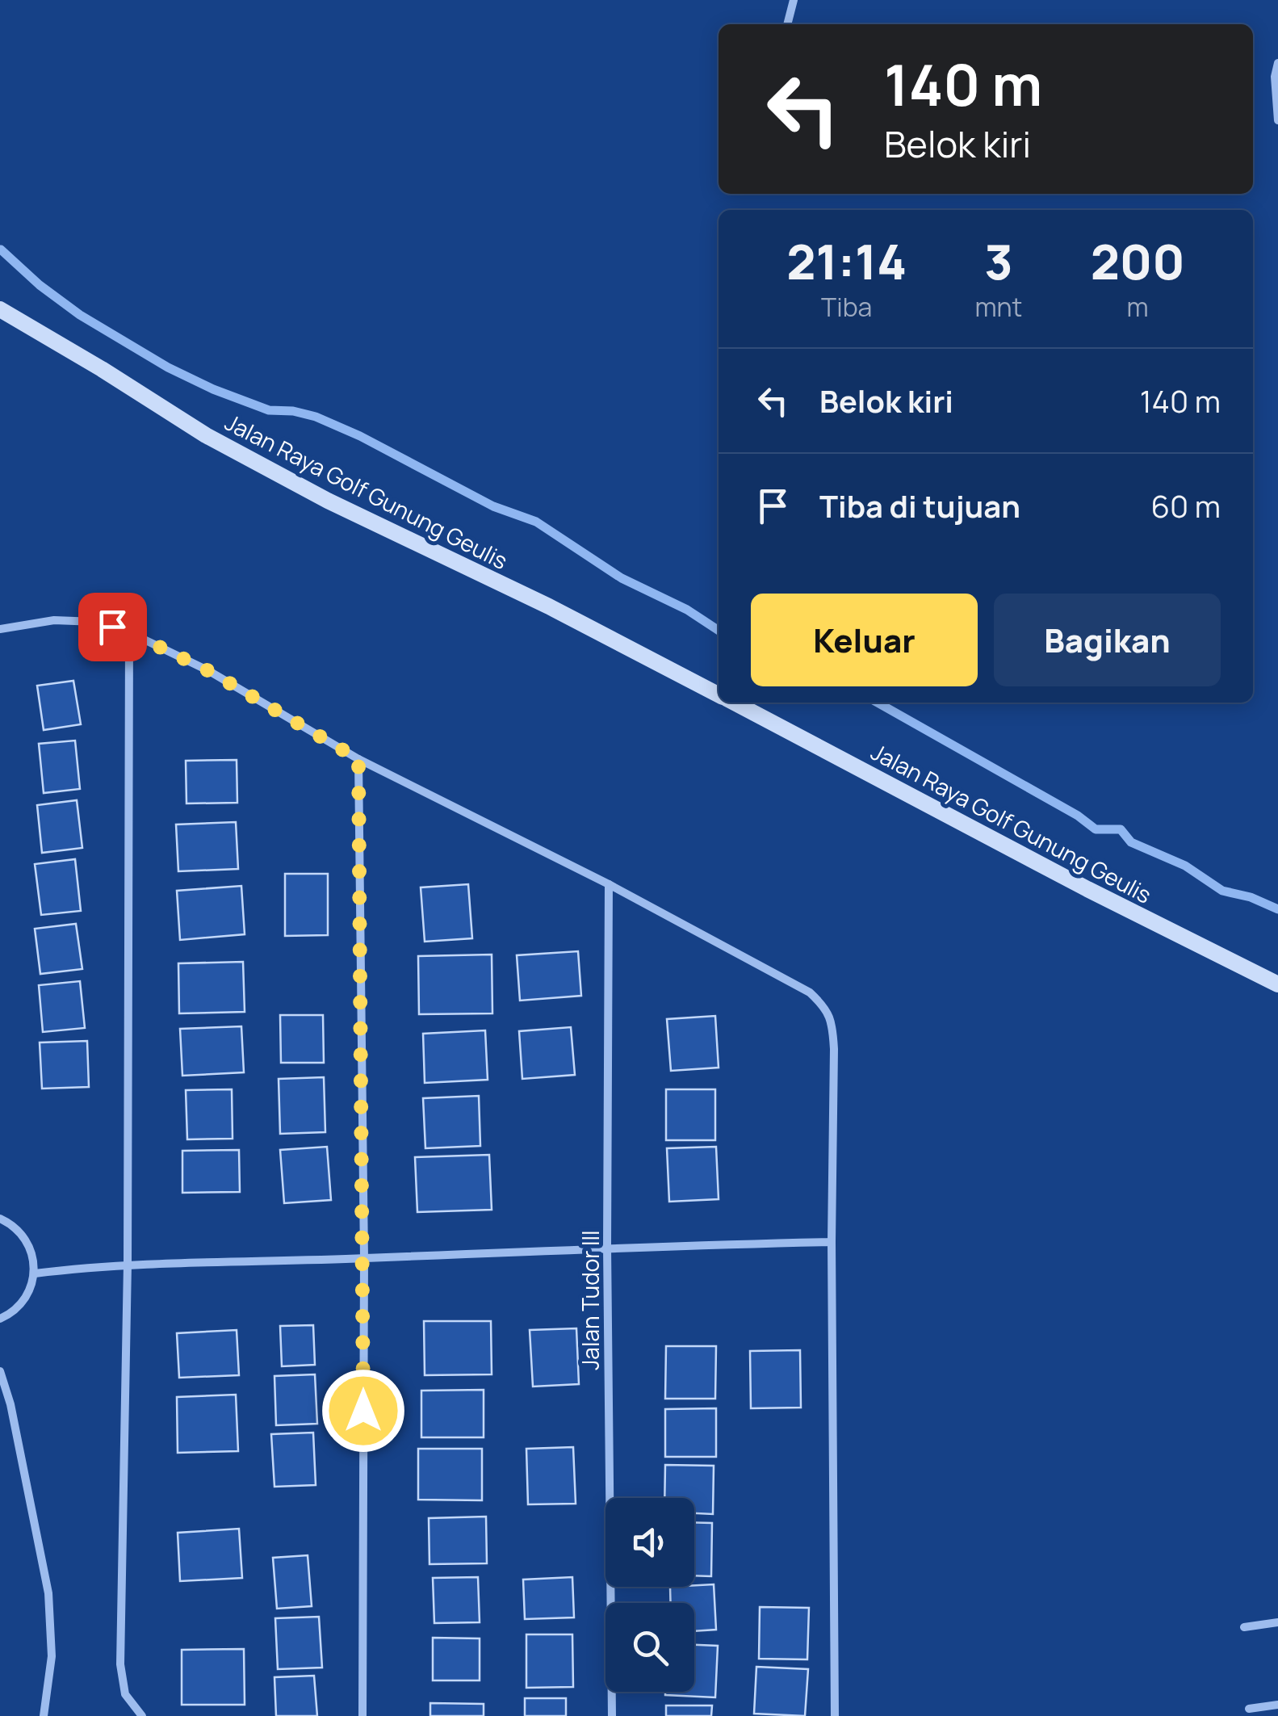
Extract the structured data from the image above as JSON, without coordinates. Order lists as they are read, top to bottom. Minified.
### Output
{"streets":{"main road":["Jalan Raya Golf Gunung Geulis"],"street":["Jalan Tudor III"]},"page":{"turn":["140 m","Belok kiri"],"eta":["21:14","Tiba","3","mnt","200","m"],"list":[{"name":"Belok kiri","value":"140 m"},{"name":"Tiba di tujuan","value":"60 m"}],"buttons":["Keluar","Bagikan"]}}
